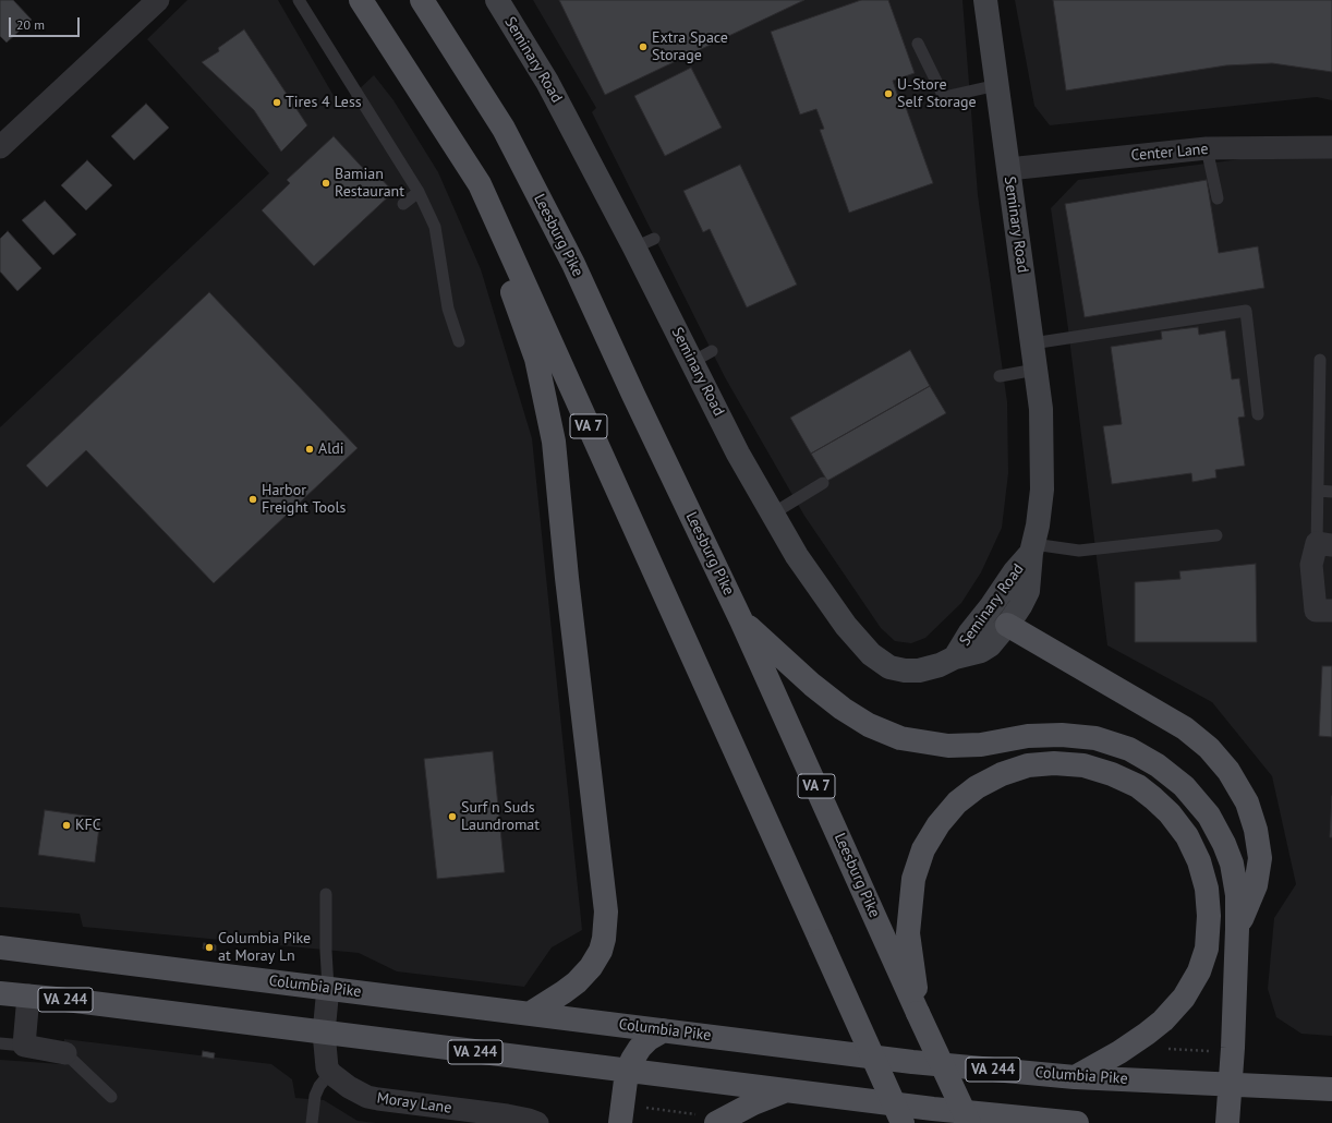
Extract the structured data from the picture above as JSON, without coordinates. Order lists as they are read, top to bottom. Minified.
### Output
{"streets":{"main road":["Leesburg Pike","VA 7","Columbia Pike","VA 244"],"street":["Seminary Road","Center Lane","Moray Lane"]},"crossings":[["Seminary Road","Center Lane"]],"places":["Extra Space Storage","U-Store Self Storage","Tires 4 Less","Bamian Restaurant","Aldi","Harbor Freight Tools","Surf n Suds Laundromat","KFC","Columbia Pike at Moray Ln"],"scale_bar":"20 m"}
